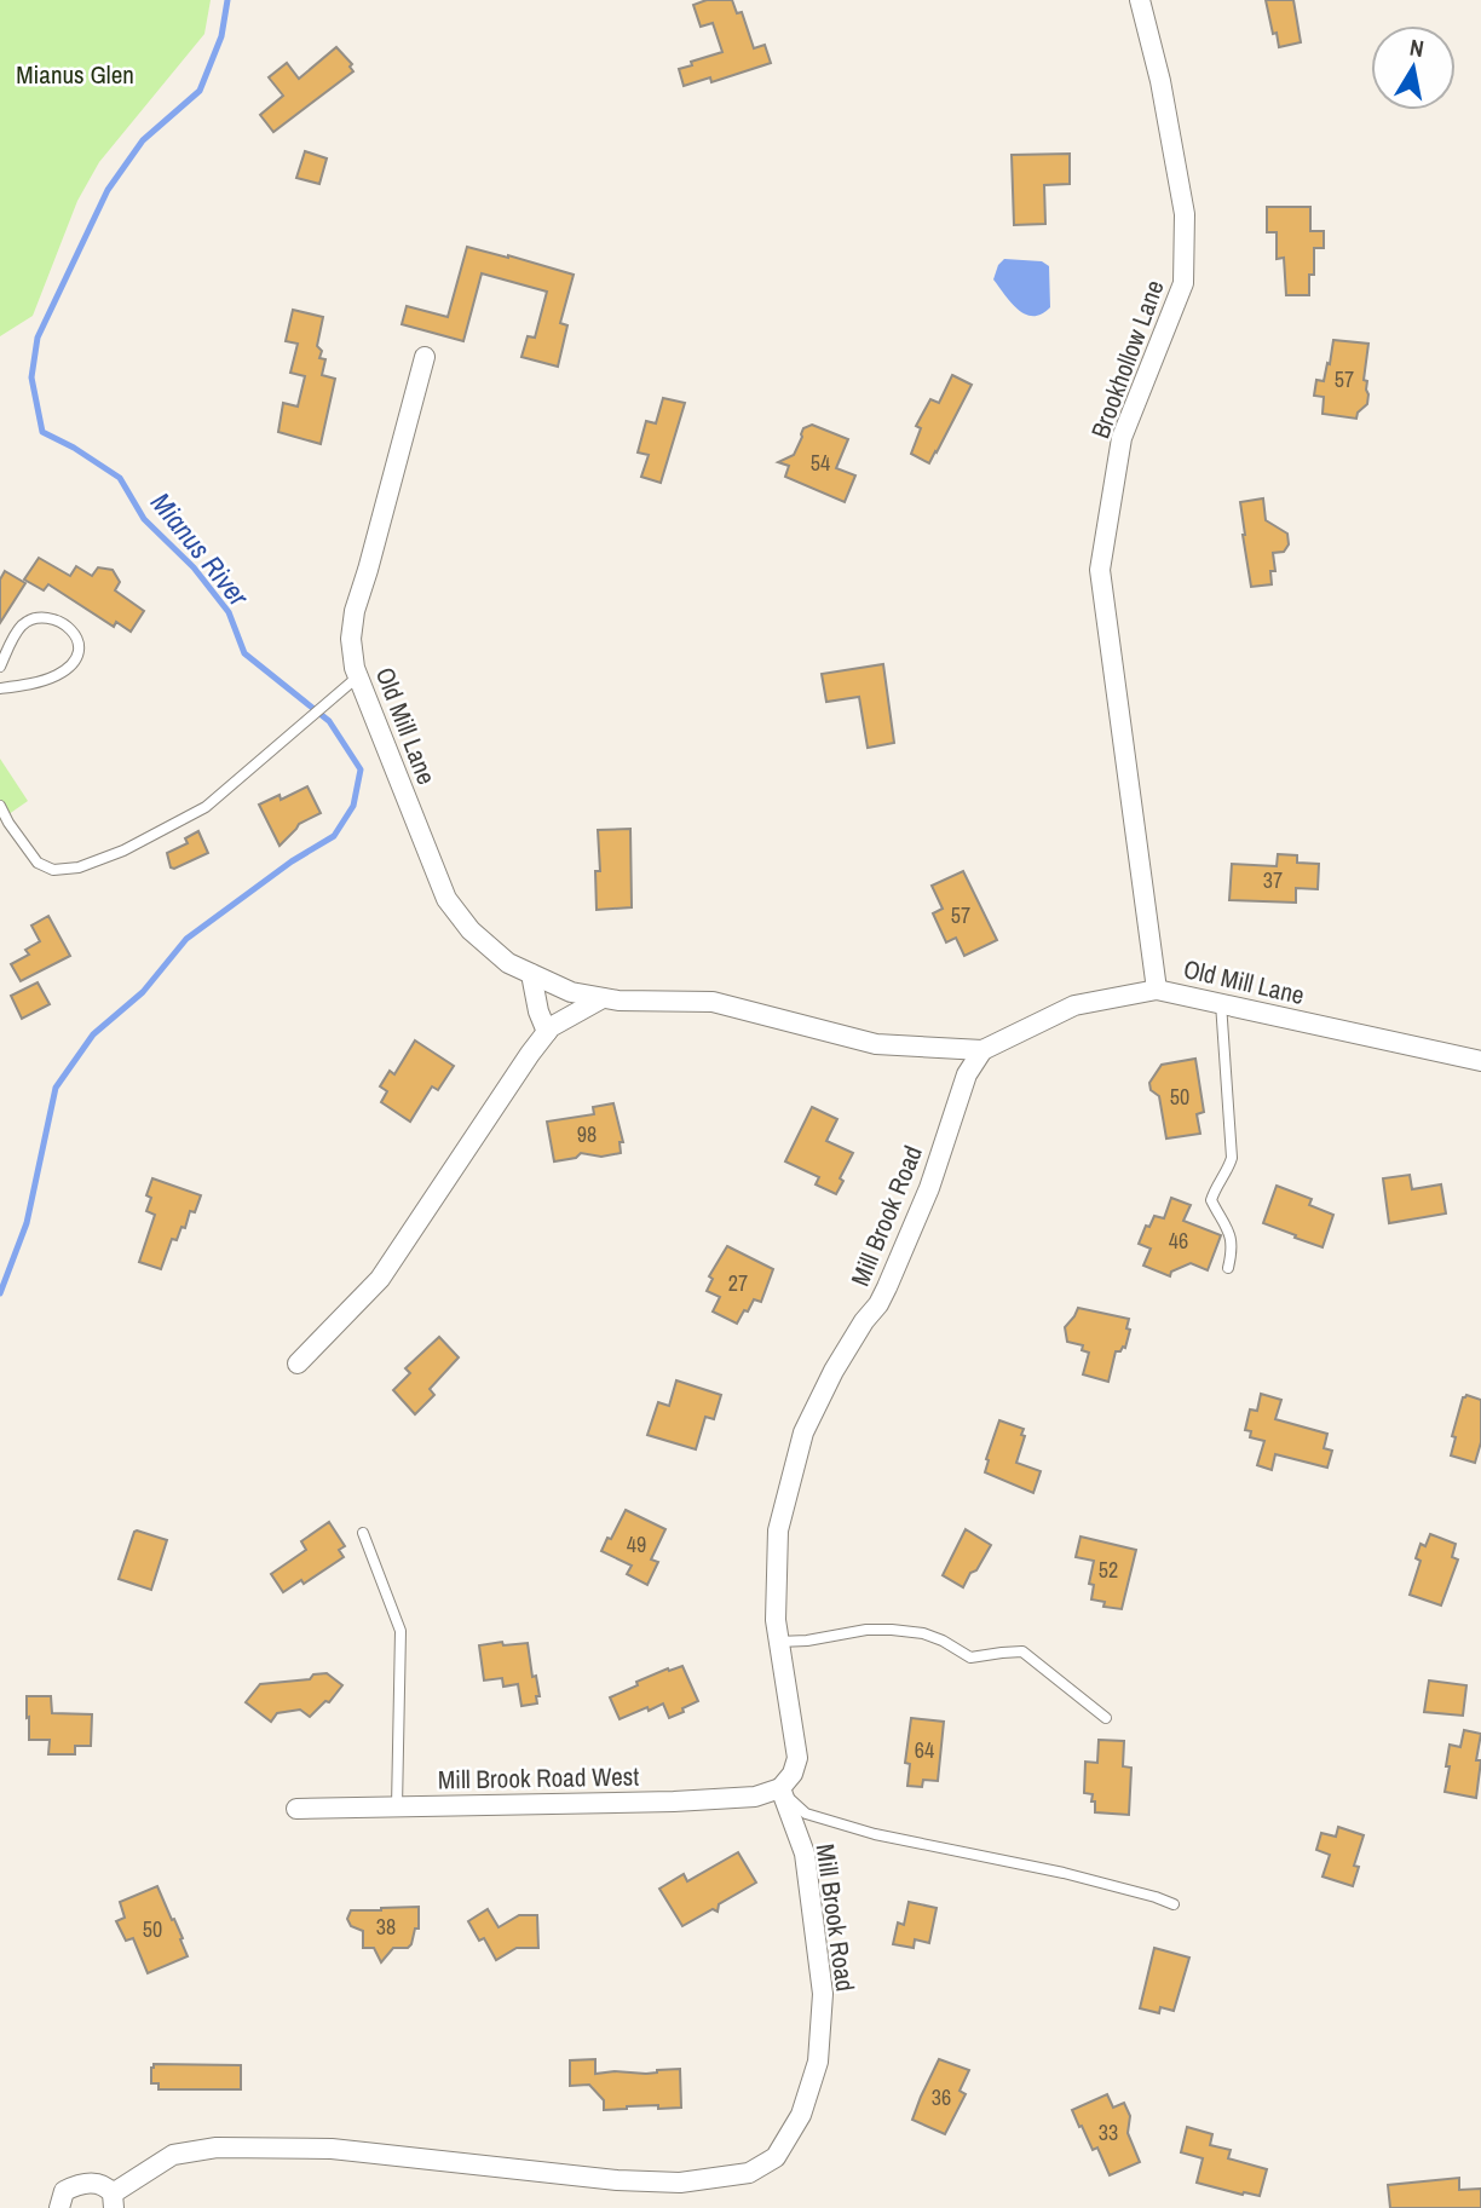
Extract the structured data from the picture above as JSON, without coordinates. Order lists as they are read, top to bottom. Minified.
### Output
{"streets":{"street":["Brookhollow Lane","Old Mill Lane","Mill Brook Road","Mill Brook Road West"]},"crossings":[["Brookhollow Lane","Old Mill Lane"],["Old Mill Lane","Mill Brook Road"],["Mill Brook Road","Mill Brook Road West"]],"water":["Mianus River"],"parks":["Mianus Glen"],"house_numbers":["57","54","37","57","50","98","46","27","49","52","64","38","50","36","33"],"north":"top"}
